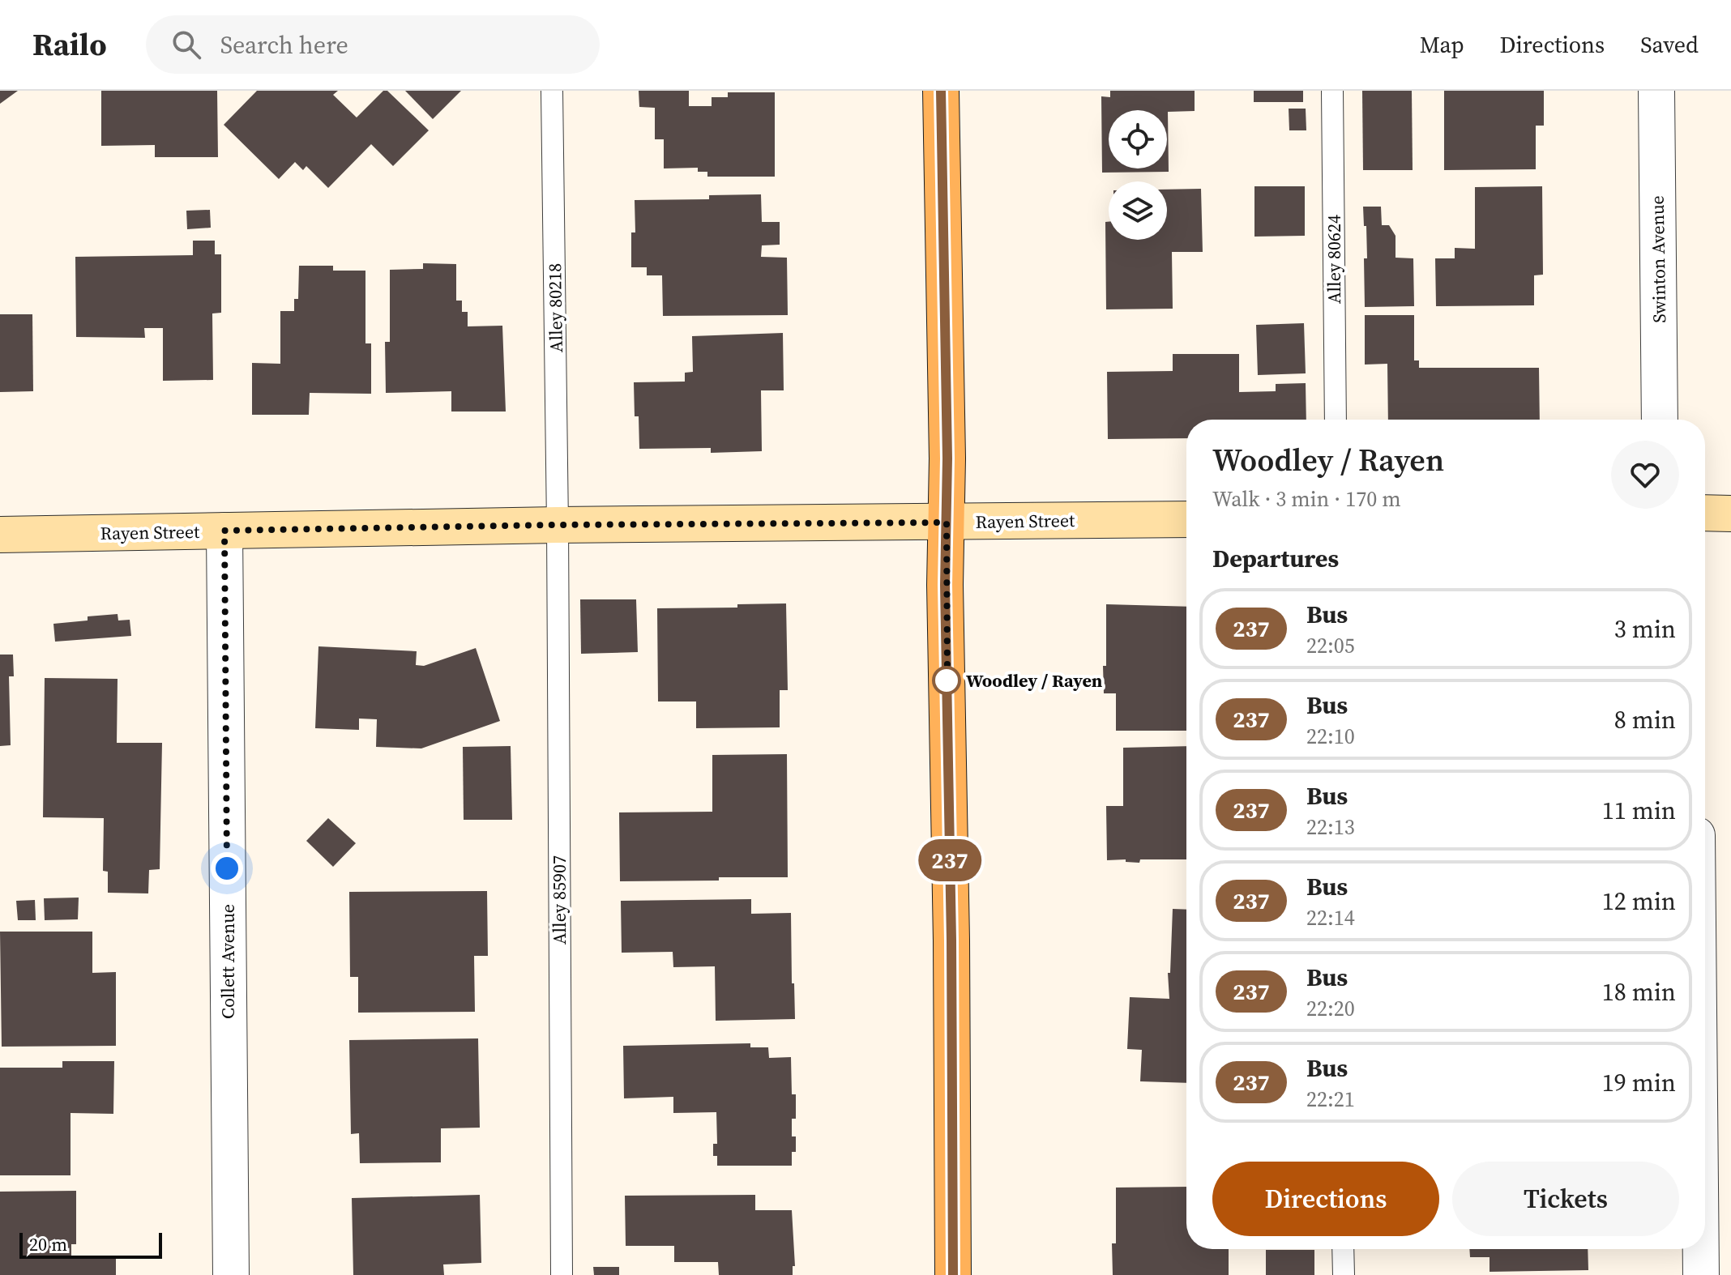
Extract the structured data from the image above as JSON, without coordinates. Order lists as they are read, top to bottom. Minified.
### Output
{"streets":{"street":["Swinton Avenue","Rayen Street","Collett Avenue"],"lane":["Alley 80624","Alley 80218","Alley 85907"]},"crossings":[["Alley 80218","Rayen Street"],["Alley 80218","Alley 85907"],["Rayen Street","Alley 85907"],["Rayen Street","Collett Avenue"]],"places":["Woodley / Rayen"],"lines":["bus line 237"],"scale_bar":"20 m","page":{"header":"Railo","search":"Search here","nav":["Map","Directions","Saved"],"on_map":"237","heading":[["Woodley / Rayen","Walk · 3 min · 170 m"],"Departures"],"list":[{"mark":"237","name":"Bus","note":"22:05","value":"3 min"},{"mark":"237","name":"Bus","note":"22:10","value":"8 min"},{"mark":"237","name":"Bus","note":"22:13","value":"11 min"},{"mark":"237","name":"Bus","note":"22:14","value":"12 min"},{"mark":"237","name":"Bus","note":"22:20","value":"18 min"},{"mark":"237","name":"Bus","note":"22:21","value":"19 min"}],"buttons":["Directions","Tickets"],"scale":"20 m"}}
